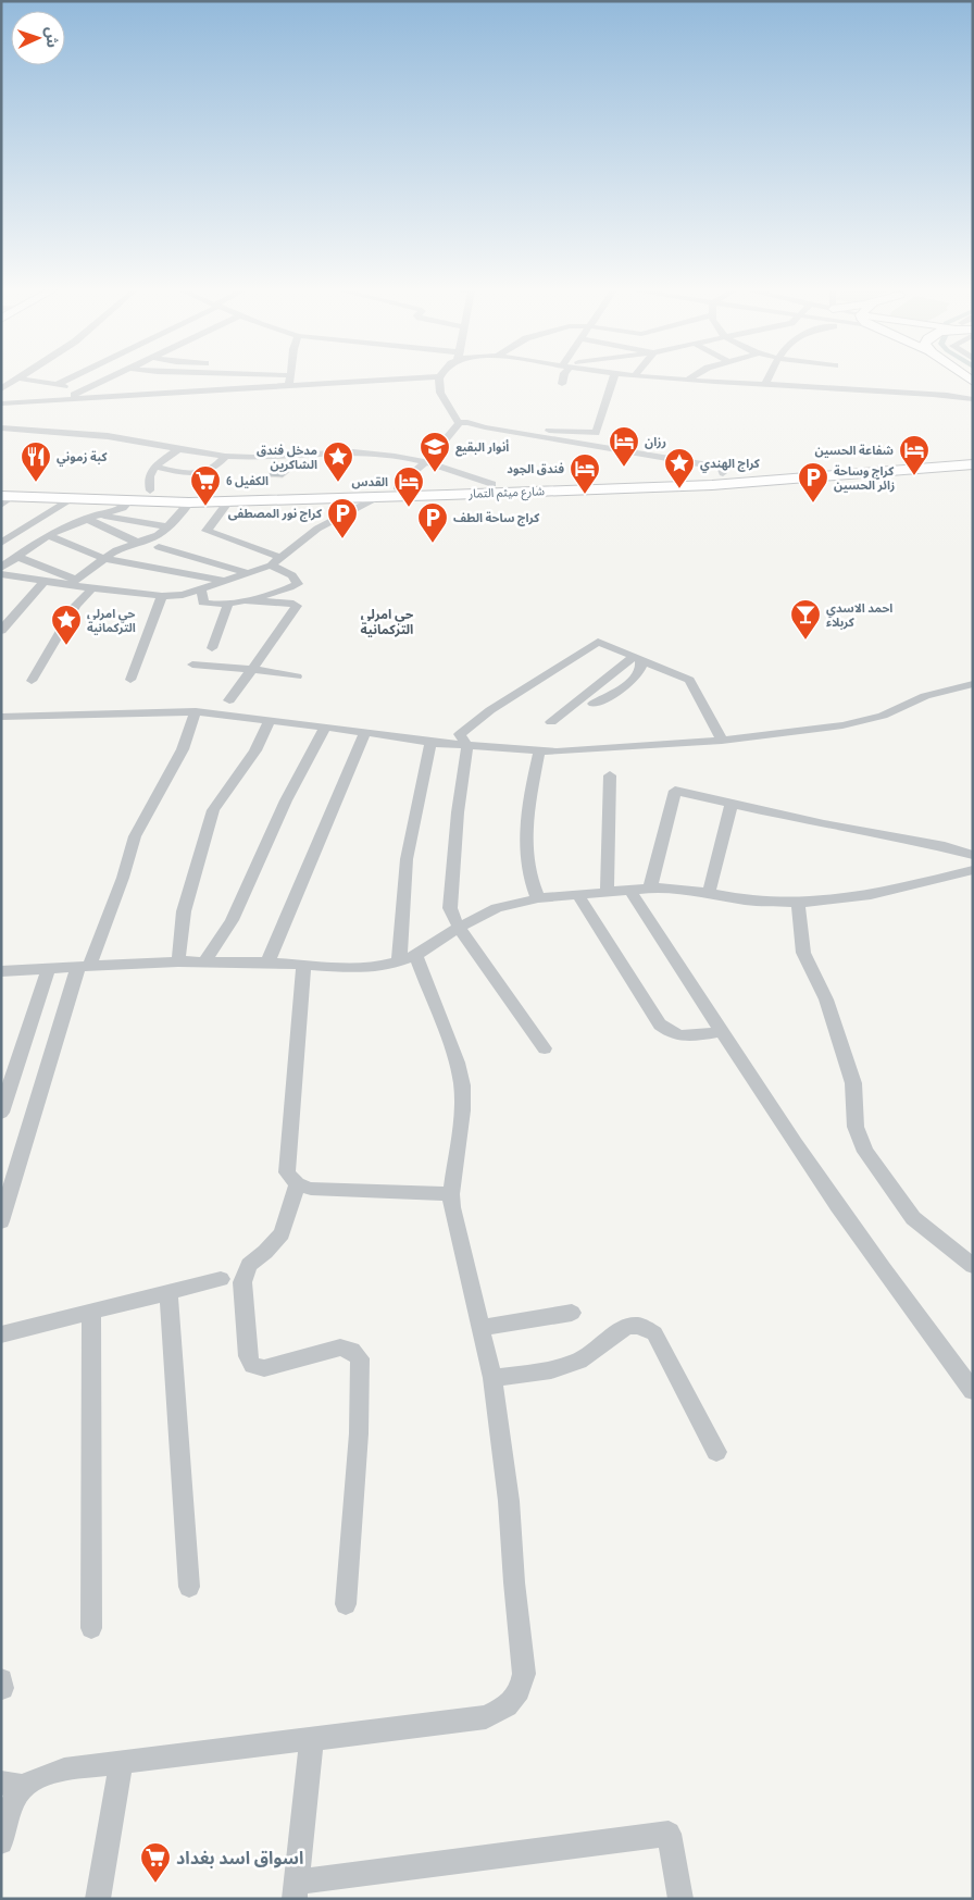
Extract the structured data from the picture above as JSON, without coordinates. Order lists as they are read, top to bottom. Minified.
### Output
{"streets":{"highway":["شارع ميثم التمار"]},"districts":["حي امرلي التركمانية"],"places":{"hotel":["رزان","شفاعة الحسين","فندق الجود","القدس"],"school or university":["أنوار البقيع"],"restaurant":["كبة زموني"],"place":["مدخل فندق الشاكرين","كراج الهندي","حي امرلي التركمانية"],"parking":["كراج وساحة زائر الحسين","كراج نور المصطفى","كراج ساحة الطف"],"supermarket":["الكفيل 6","اسواق اسد بغداد"],"bar":["احمد الاسدي كربلاء"]},"north":"right"}
